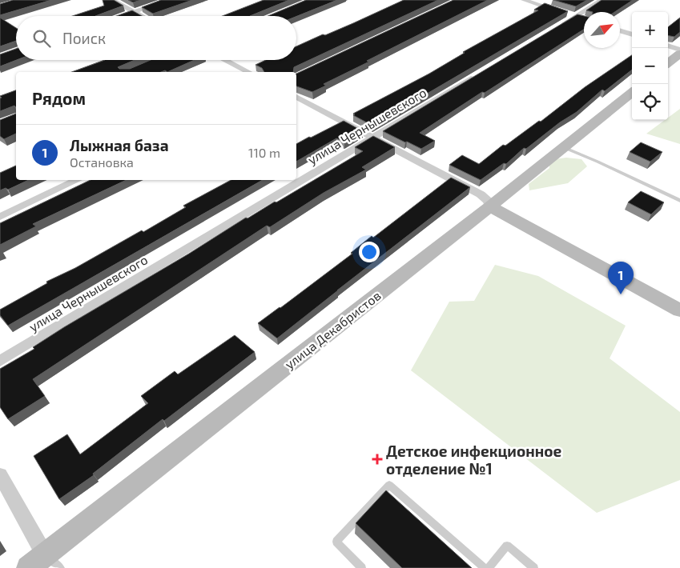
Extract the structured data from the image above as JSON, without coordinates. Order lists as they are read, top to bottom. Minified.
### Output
{"streets":{"street":["улица Чернышевского","улица Декабристов"]},"places":{"health":["Детское инфекционное отделение №1"]},"north":"top right","page":{"map_buttons":["+","−"],"search":"Поиск","heading":"Рядом","list":[{"mark":"1","name":"Лыжная база","note":"Остановка","value":"110 m"}],"pins":"1"}}
